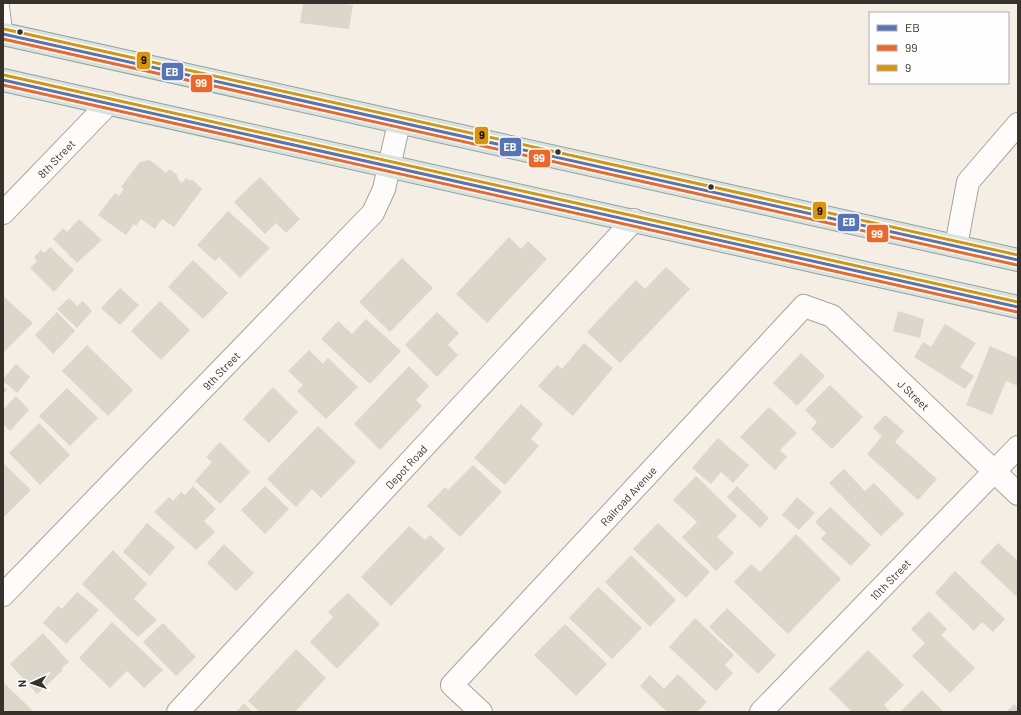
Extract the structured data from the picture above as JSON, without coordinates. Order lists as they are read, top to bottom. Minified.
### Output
{"streets":{"street":["8th Street","9th Street","J Street","Depot Road","Railroad Avenue","10th Street"]},"crossings":[["J Street","Railroad Avenue"],["J Street","10th Street"]],"lines":["transit line 9","transit line EB","transit line 99"],"legend":["EB","99","9"],"north":"left"}
